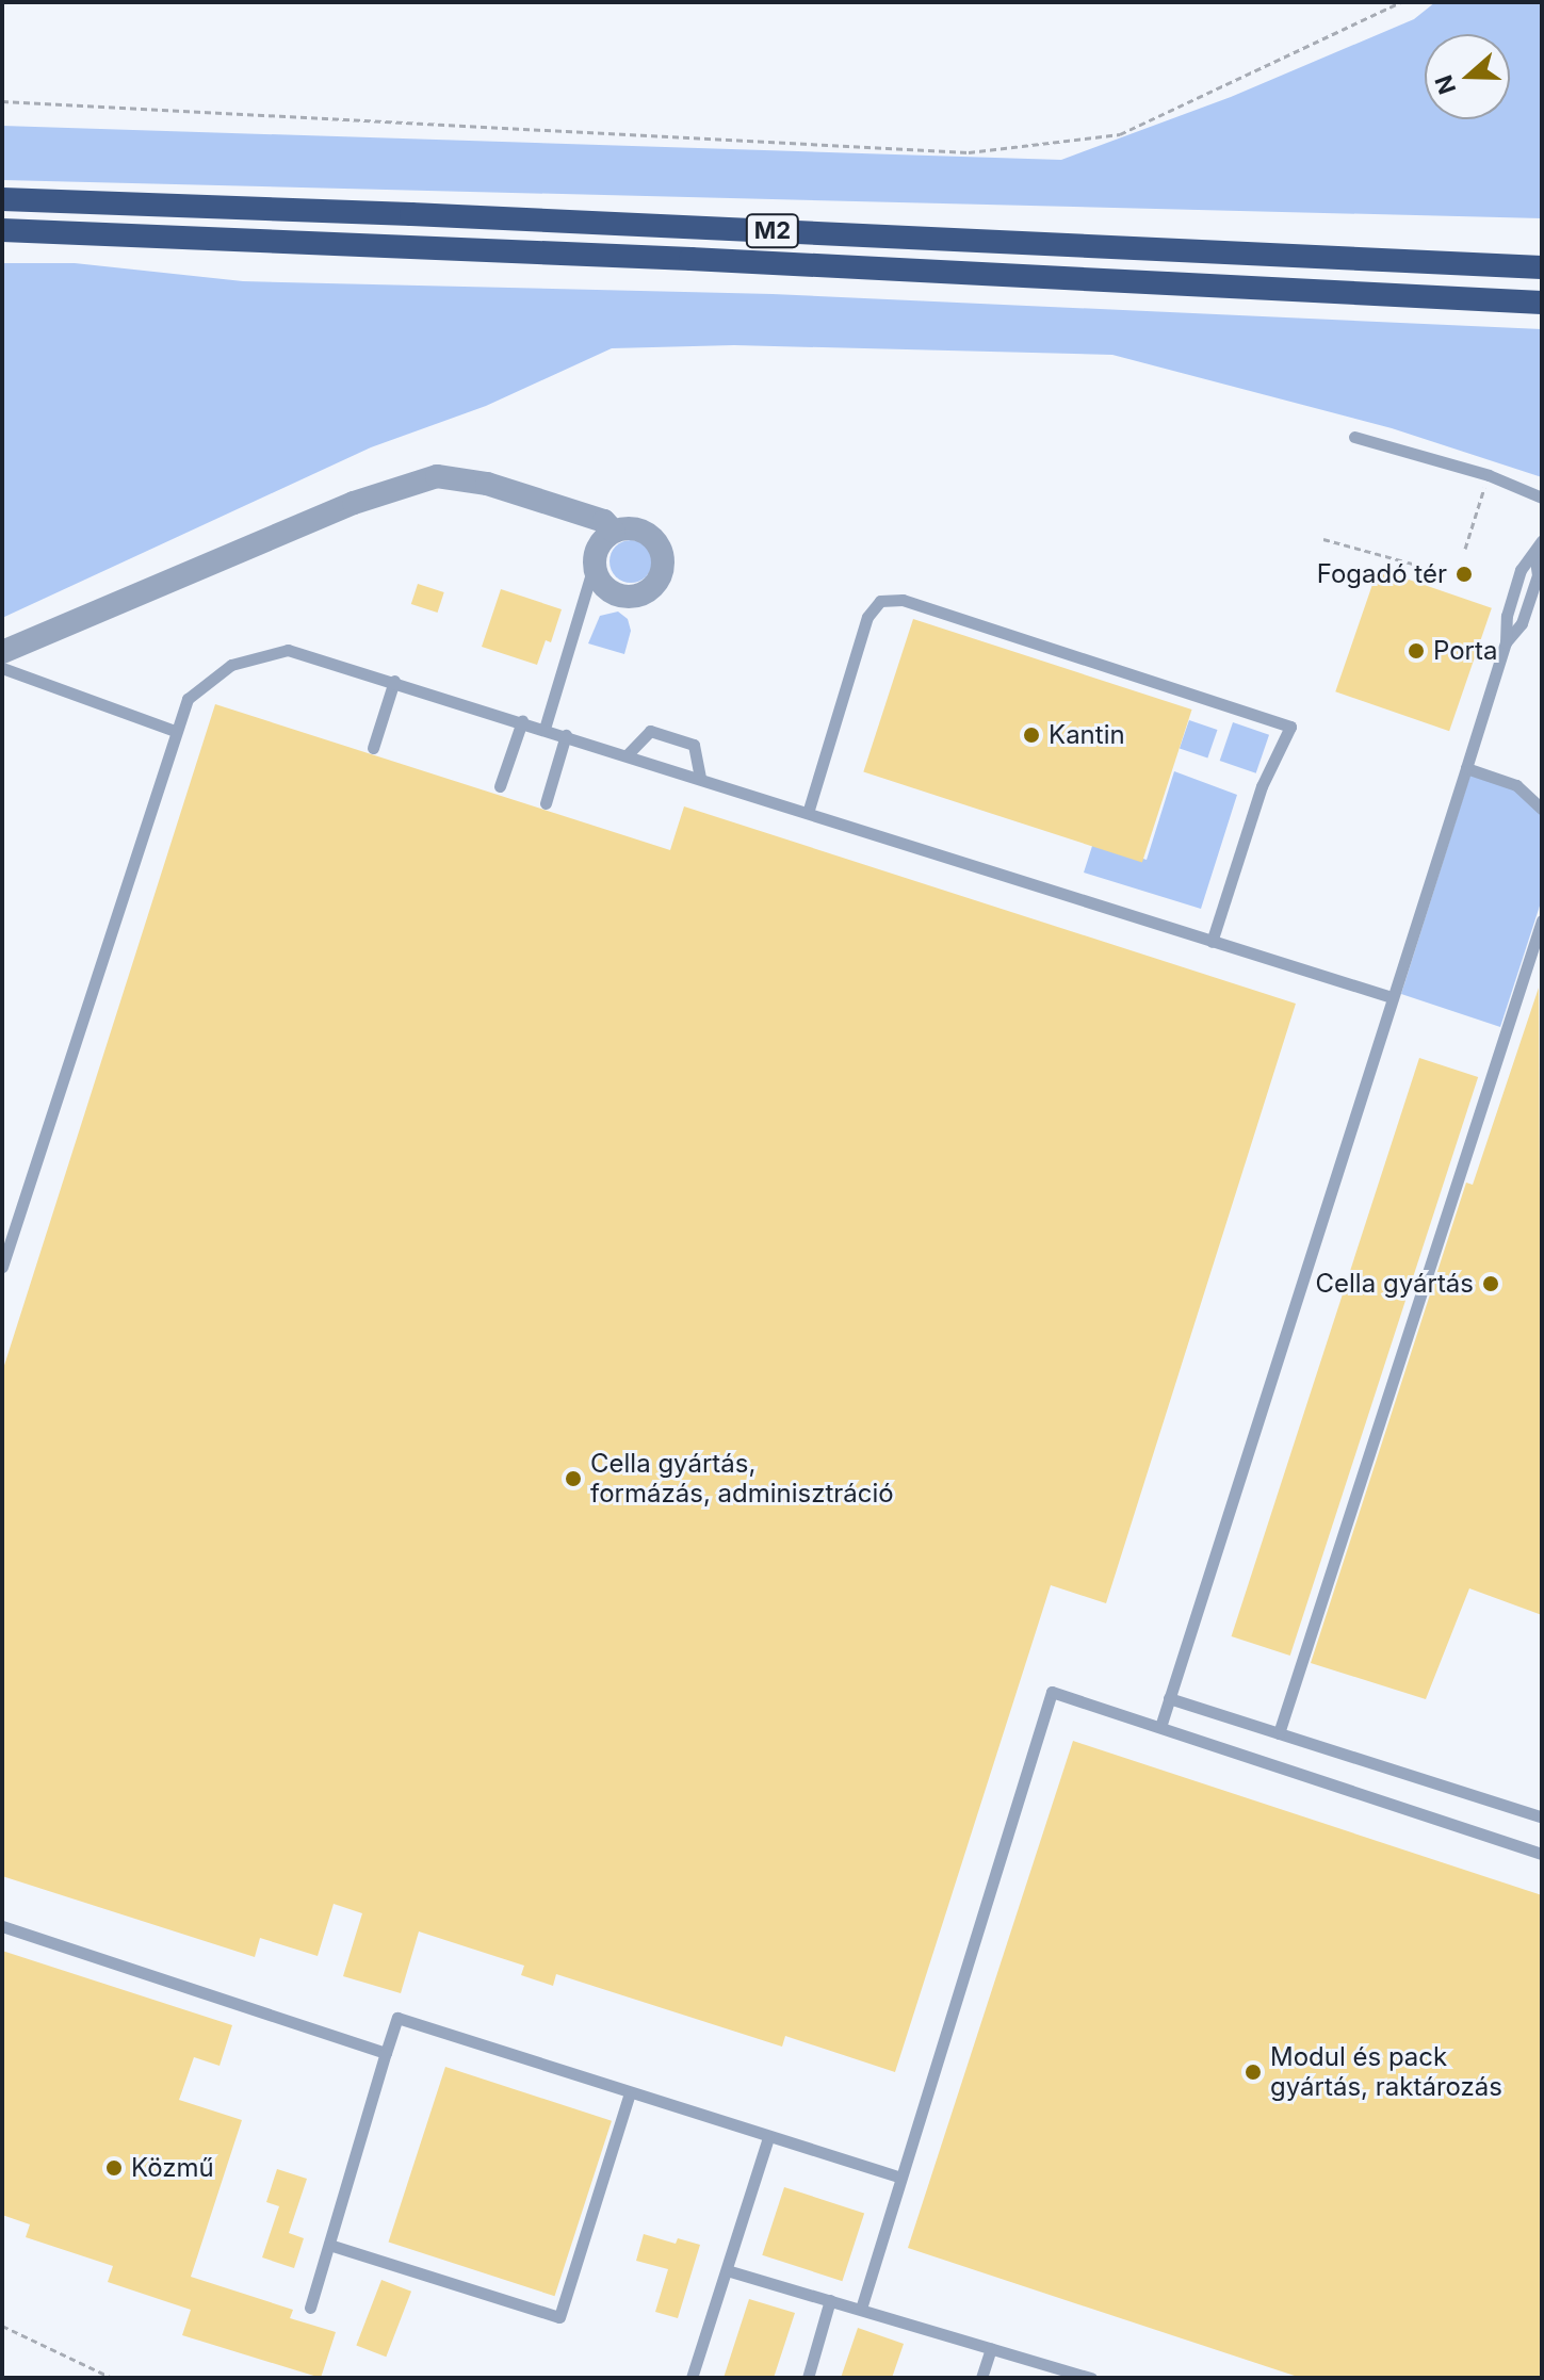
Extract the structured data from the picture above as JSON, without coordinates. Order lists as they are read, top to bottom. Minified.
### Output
{"streets":{"highway":["M2"]},"places":["Fogadó tér","Porta","Kantin","Cella gyártás","Cella gyártás, formázás, adminisztráció","Modul és pack gyártás, raktározás","Közmű"],"north":"left"}
